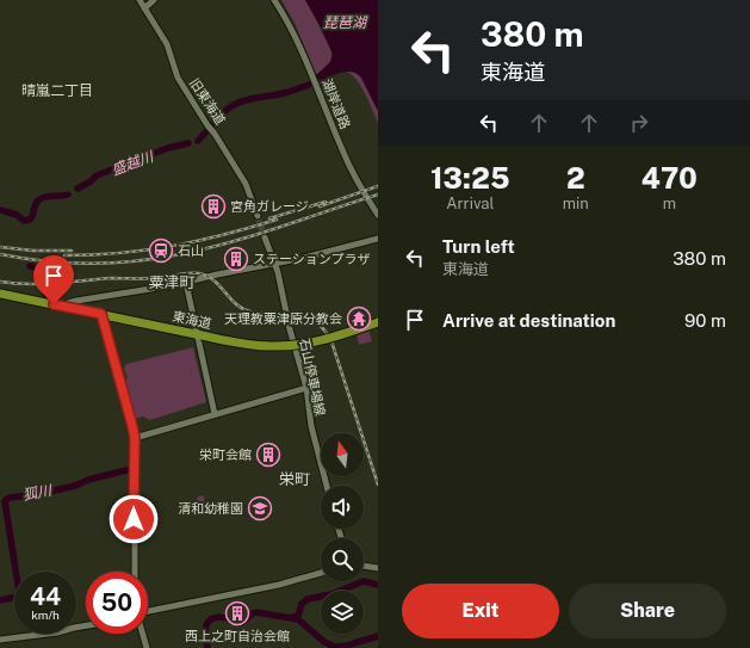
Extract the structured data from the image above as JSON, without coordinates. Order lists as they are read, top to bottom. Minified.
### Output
{"streets":{"highway":["東海道"],"street":["旧東海道","湖岸道路","石山停車場線"]},"districts":["晴嵐二丁目","粟津町","栄町"],"water":["琵琶湖","盛越川","狐川"],"places":{"building":["宮角ガレージ","ステーションプラザ","栄町会館","西上之町自治会館"],"station":["石山"],"temple":["天理教粟津原分教会"],"school or university":["清和幼稚園"]},"north":"top","page":{"turn":["380 m","東海道"],"eta":["13:25","Arrival","2","min","470","m"],"list":[{"name":"Turn left","note":"東海道","value":"380 m"},{"name":"Arrive at destination","value":"90 m"}],"speed":"44 km/h","limit":"50","buttons":["Exit","Share"]}}
